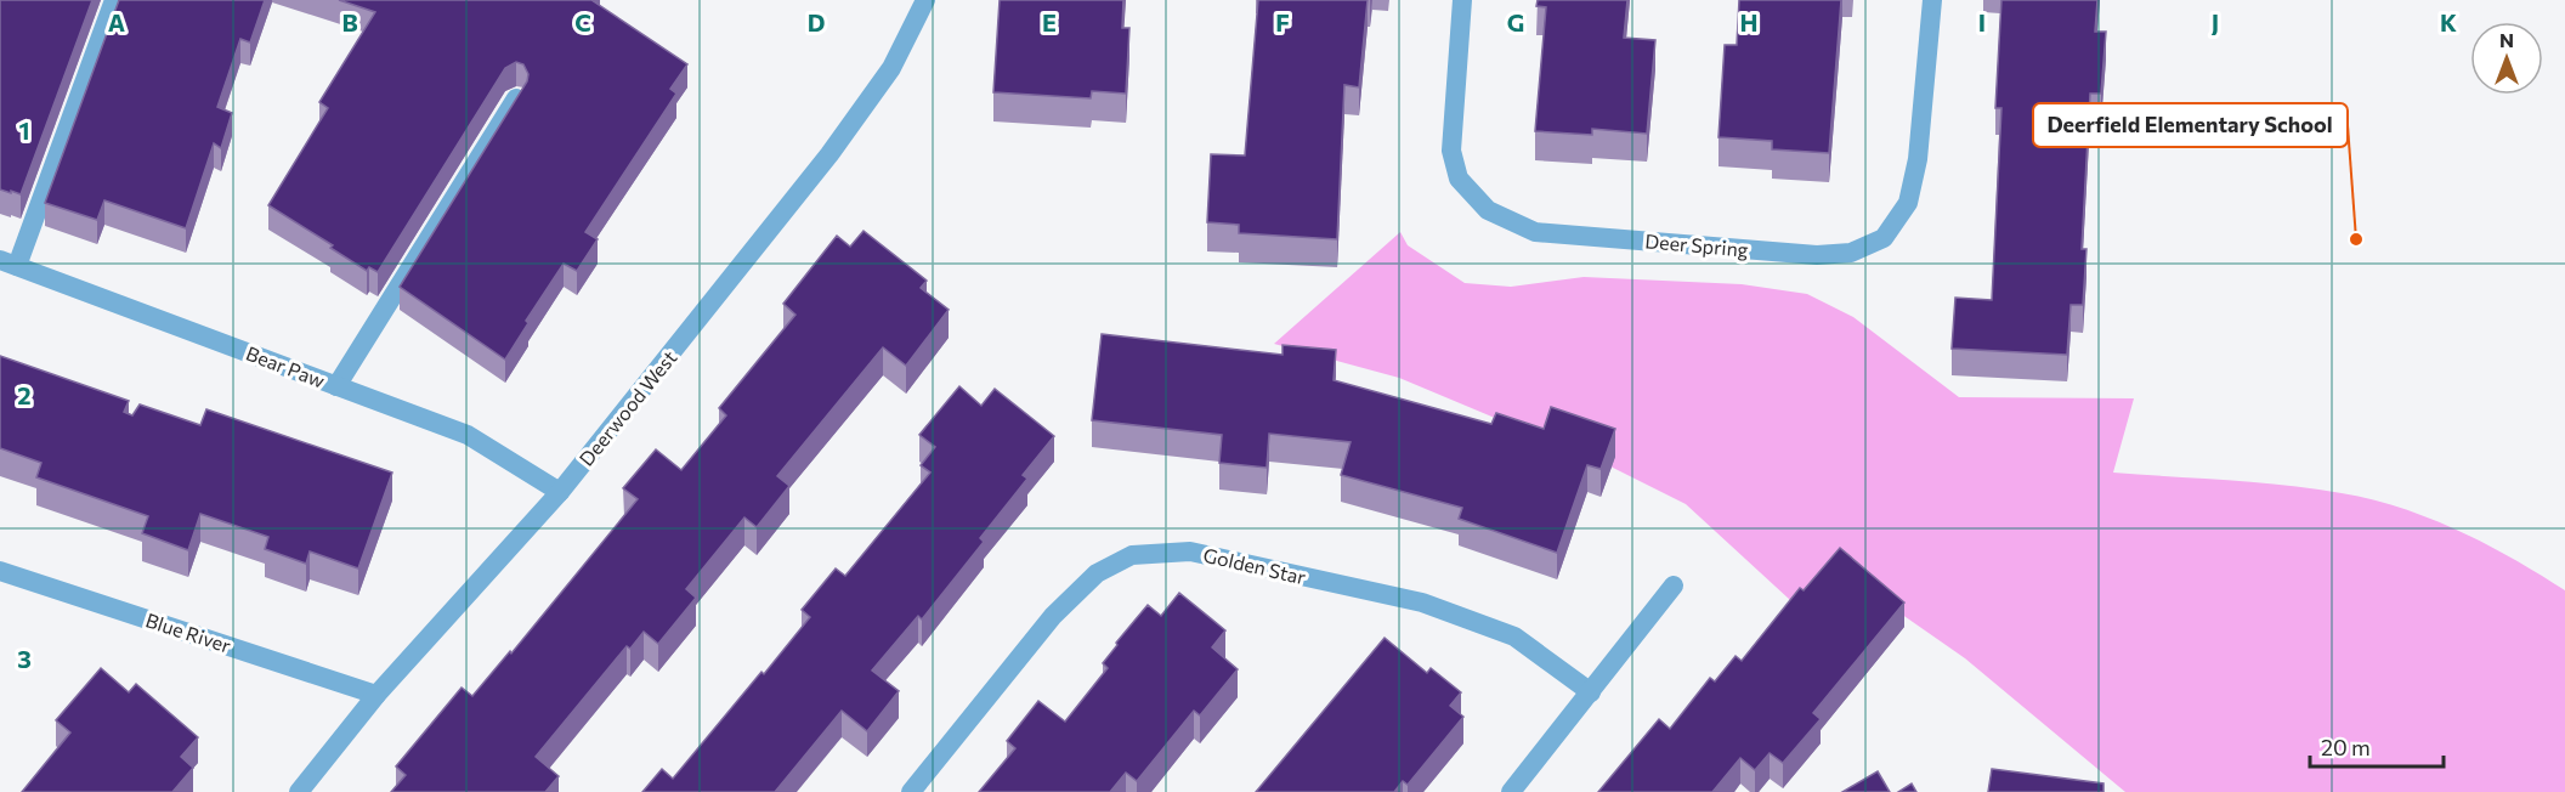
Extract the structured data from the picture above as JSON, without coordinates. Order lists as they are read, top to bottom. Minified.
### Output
{"streets":{"street":["Deer Spring","Bear Paw","Deerwood West","Golden Star","Blue River"]},"crossings":[["Bear Paw","Deerwood West"],["Deerwood West","Blue River"]],"places":["Deerfield Elementary School"],"scale_bar":"20 m","north":"top","grid":{"columns":["A","B","C","D","E","F","G","H","I","J","K"],"rows":["1","2","3"]}}
